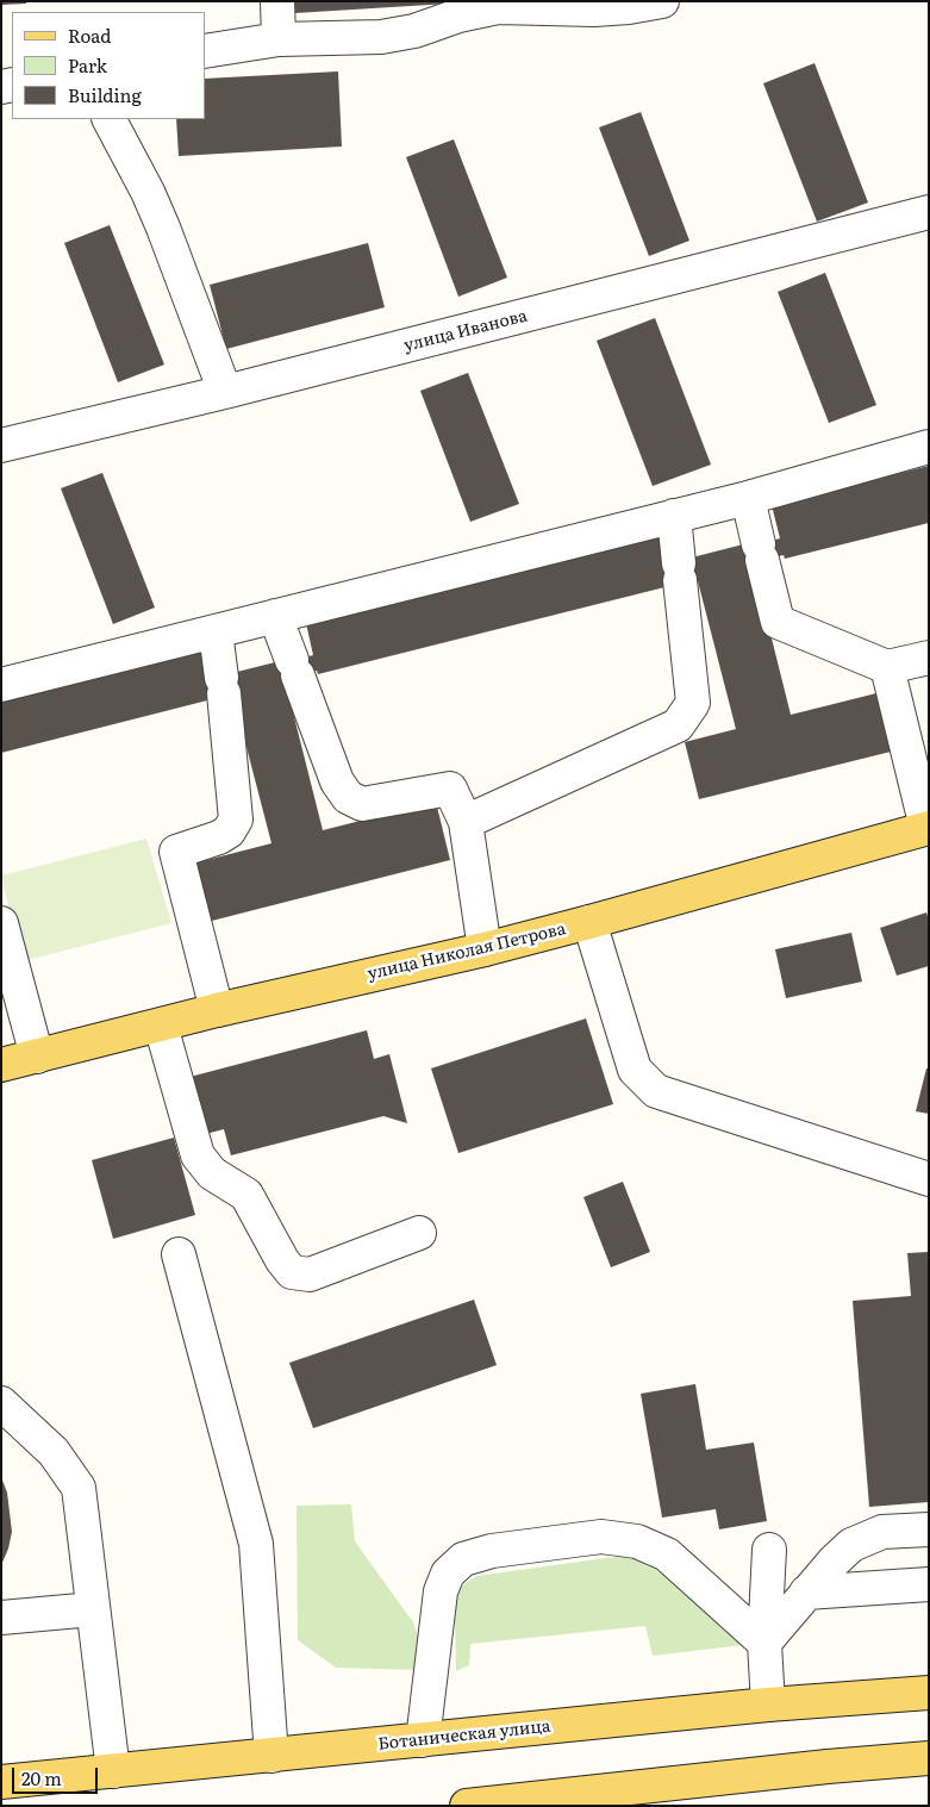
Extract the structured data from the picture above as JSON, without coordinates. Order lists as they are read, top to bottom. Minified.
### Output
{"streets":{"main road":["улица Николая Петрова","Ботаническая улица"],"street":["улица Иванова"]},"legend":["Road","Park","Building"],"scale_bar":"20 m"}
